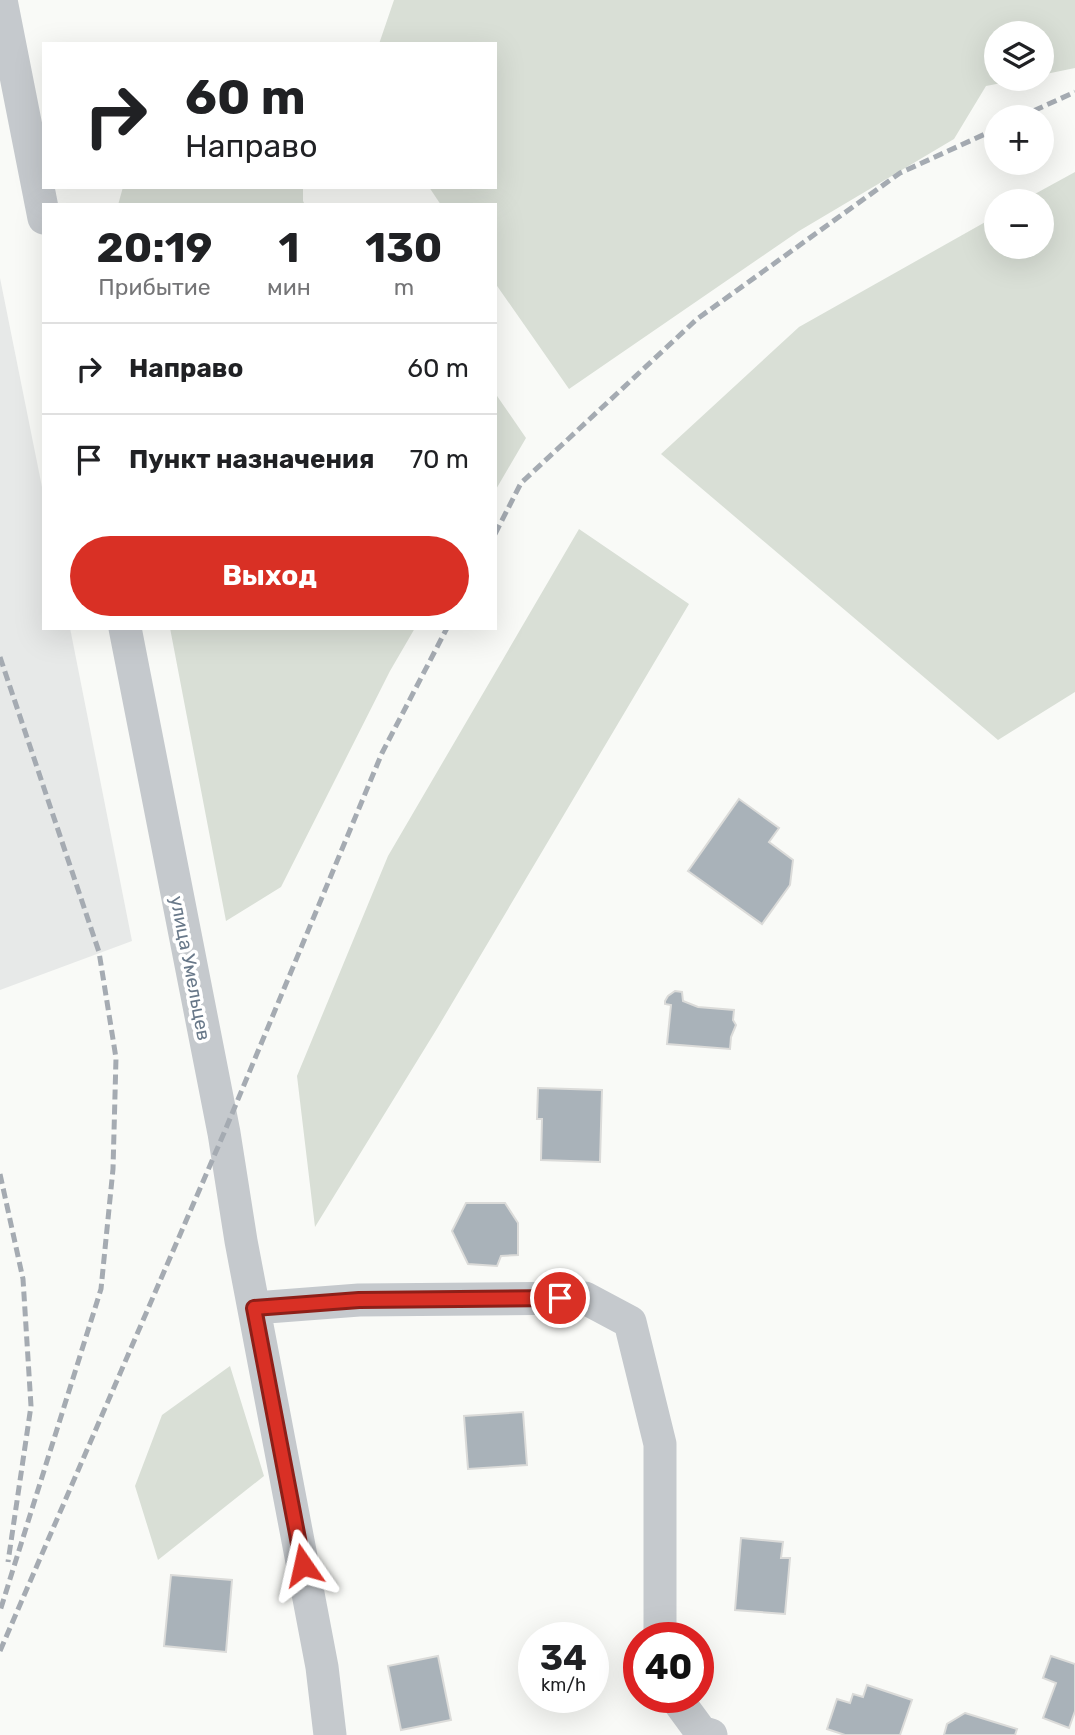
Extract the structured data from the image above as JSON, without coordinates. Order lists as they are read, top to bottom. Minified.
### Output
{"streets":{"street":["улица Умельцев"]},"page":{"map_buttons":["+","−"],"turn":["60 m","Направо"],"eta":["20:19","Прибытие","1","мин","130","m"],"list":[{"name":"Направо","value":"60 m"},{"name":"Пункт назначения","value":"70 m"}],"buttons":"Выход","speed":"34 km/h","limit":"40"}}
